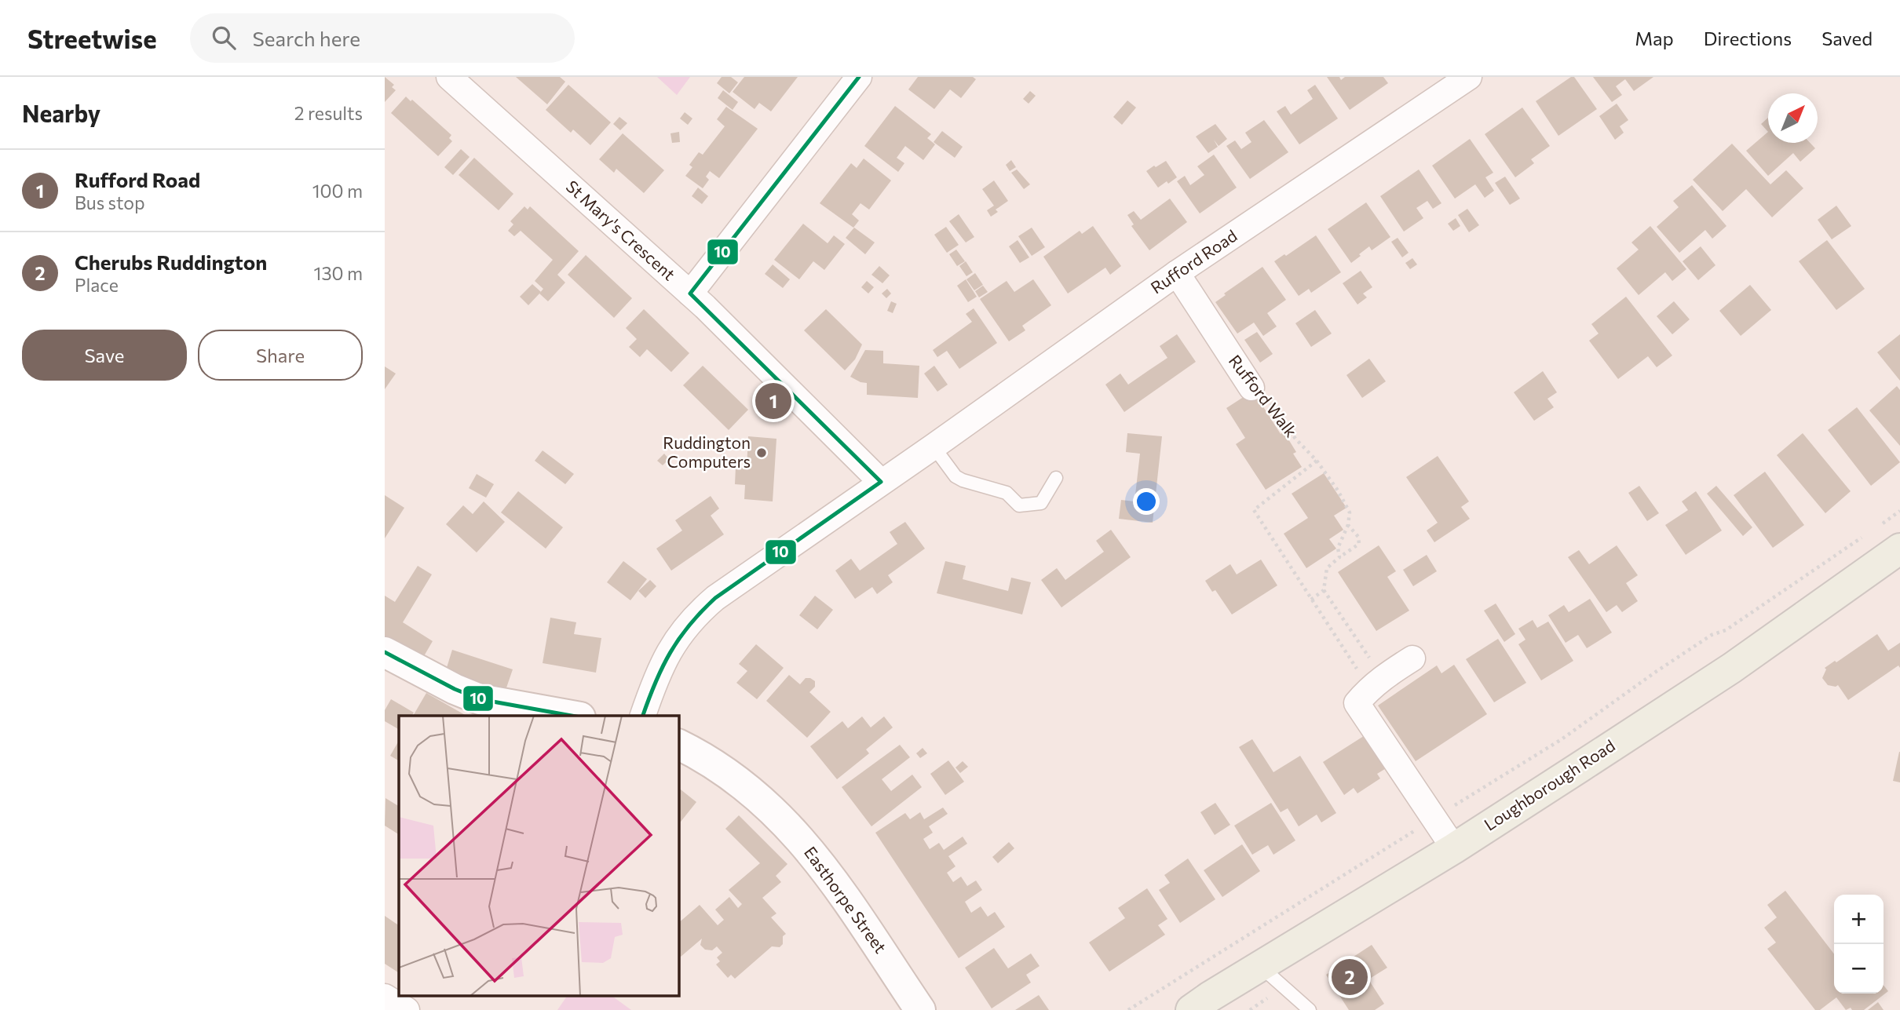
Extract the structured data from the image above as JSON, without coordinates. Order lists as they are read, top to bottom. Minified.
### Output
{"streets":{"main road":["Loughborough Road"],"street":["St Mary's Crescent","Rufford Road","Rufford Walk","Easthorpe Street"]},"crossings":[["St Mary's Crescent","Rufford Road"],["Rufford Road","Rufford Walk"]],"places":["Ruddington Computers"],"lines":["transit line 10"],"north":"top right","page":{"header":"Streetwise","search":"Search here","nav":["Map","Directions","Saved"],"heading":["Nearby","2 results"],"list":[{"mark":"1","name":"Rufford Road","note":"Bus stop","value":"100 m"},{"mark":"2","name":"Cherubs Ruddington","note":"Place","value":"130 m"}],"buttons":["Save","Share"],"pins":["1","2"],"map_buttons":["+","−"]}}
